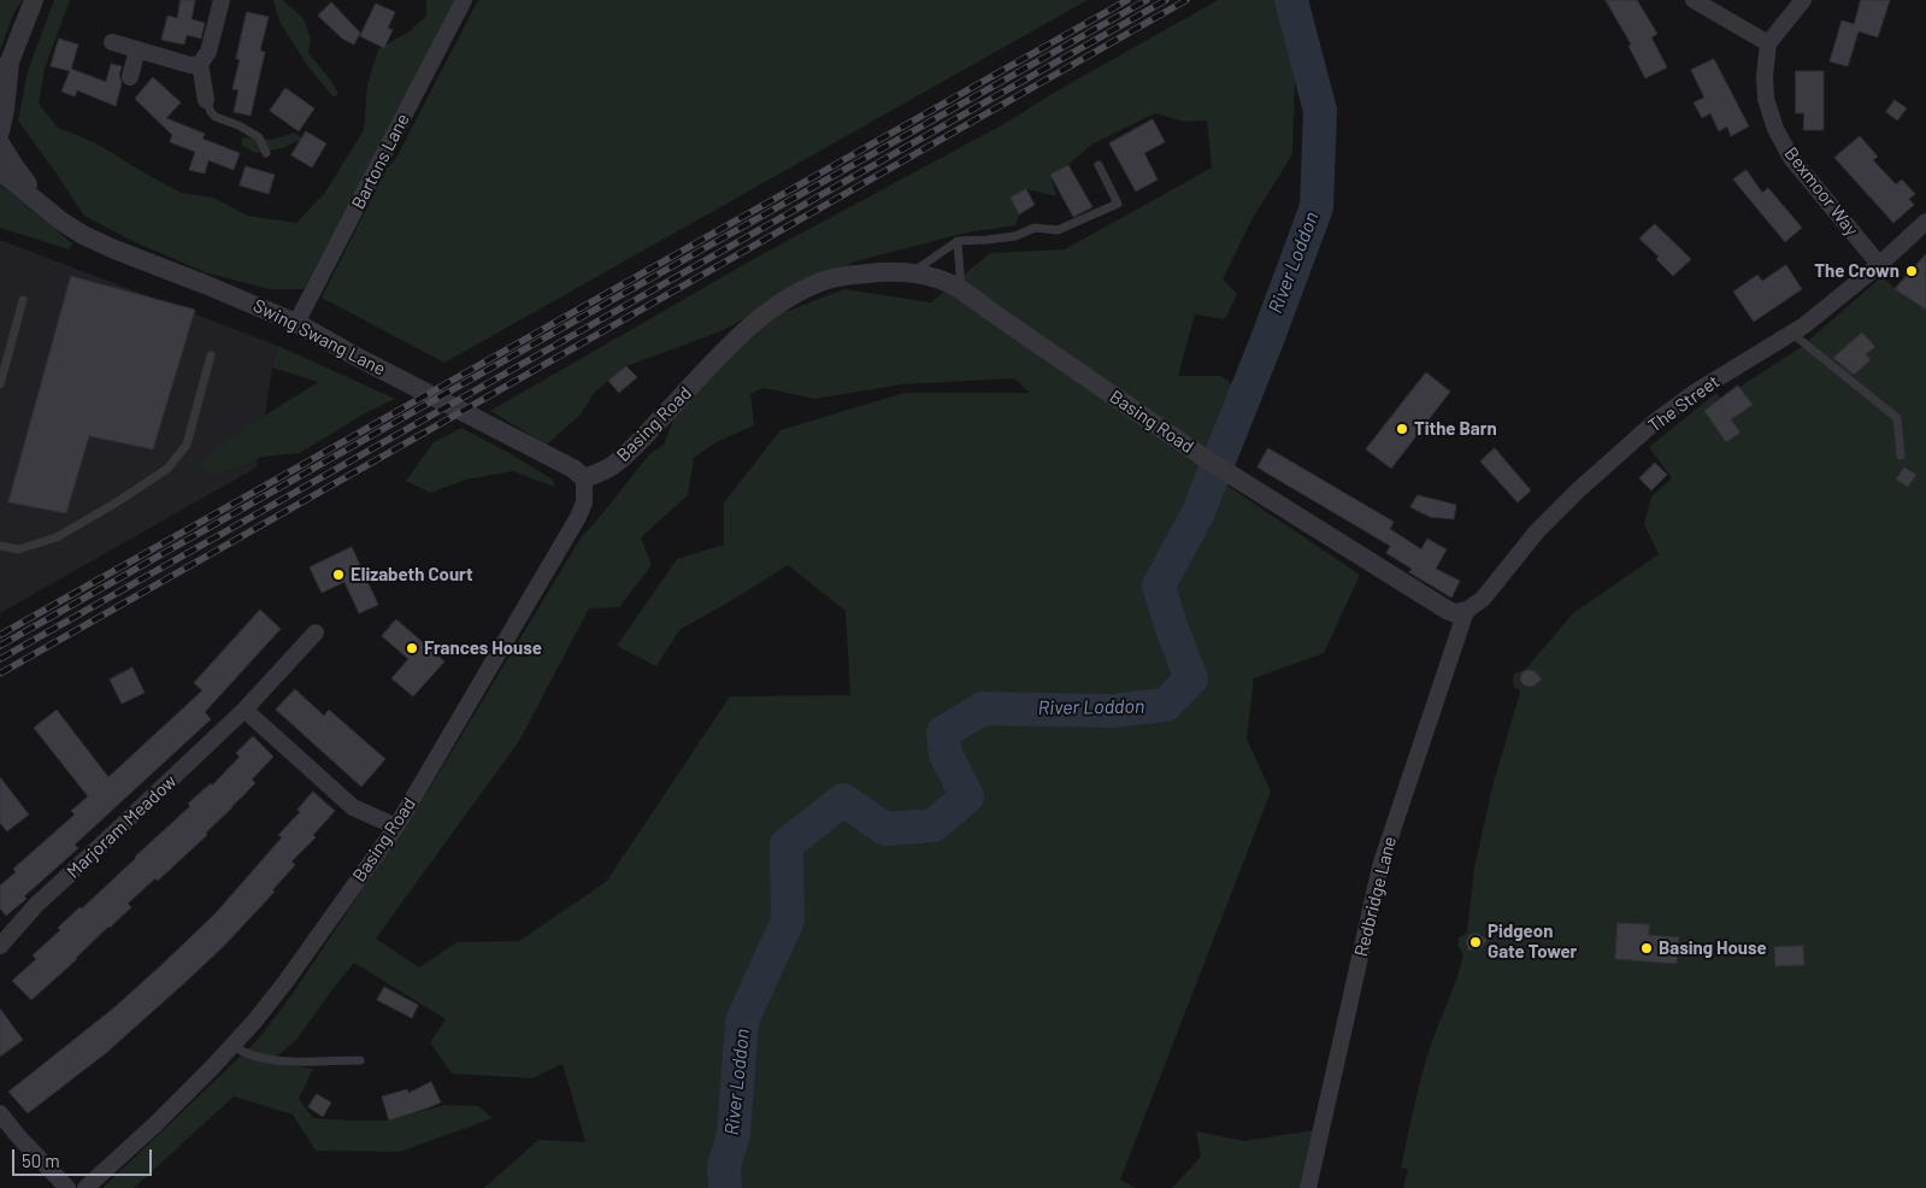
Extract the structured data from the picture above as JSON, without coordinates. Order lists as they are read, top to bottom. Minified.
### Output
{"streets":{"street":["Bartons Lane","Bexmoor Way","Swing Swang Lane","The Street","Basing Road","Marjoram Meadow","Redbridge Lane"]},"crossings":[["Bartons Lane","Swing Swang Lane"],["Bexmoor Way","The Street"],["Swing Swang Lane","Basing Road"],["The Street","Basing Road"],["The Street","Redbridge Lane"],["Basing Road","Redbridge Lane"]],"water":["River Loddon"],"places":["The Crown","Tithe Barn","Elizabeth Court","Frances House","Pidgeon Gate Tower","Basing House"],"scale_bar":"50 m"}
